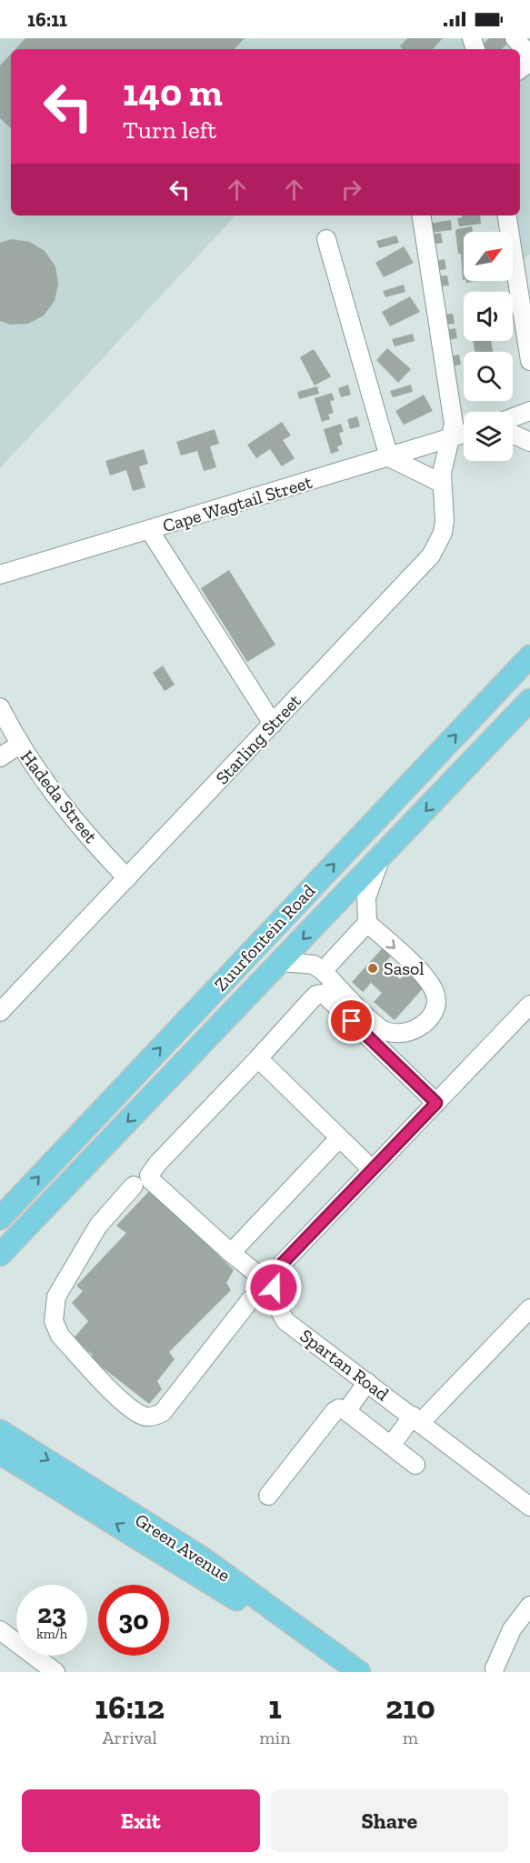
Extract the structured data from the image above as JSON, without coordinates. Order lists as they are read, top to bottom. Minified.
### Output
{"streets":{"main road":["Zuurfontein Road","Green Avenue"],"street":["Cape Wagtail Street","Starling Street","Hadeda Street","Spartan Road"]},"crossings":[["Cape Wagtail Street","Starling Street"],["Starling Street","Hadeda Street"]],"places":["Sasol"],"north":"top right","page":{"status":"16:11","turn":["140 m","Turn left"],"speed":"23 km/h","limit":"30","eta":["16:12","Arrival","1","min","210","m"],"buttons":["Exit","Share"]}}
